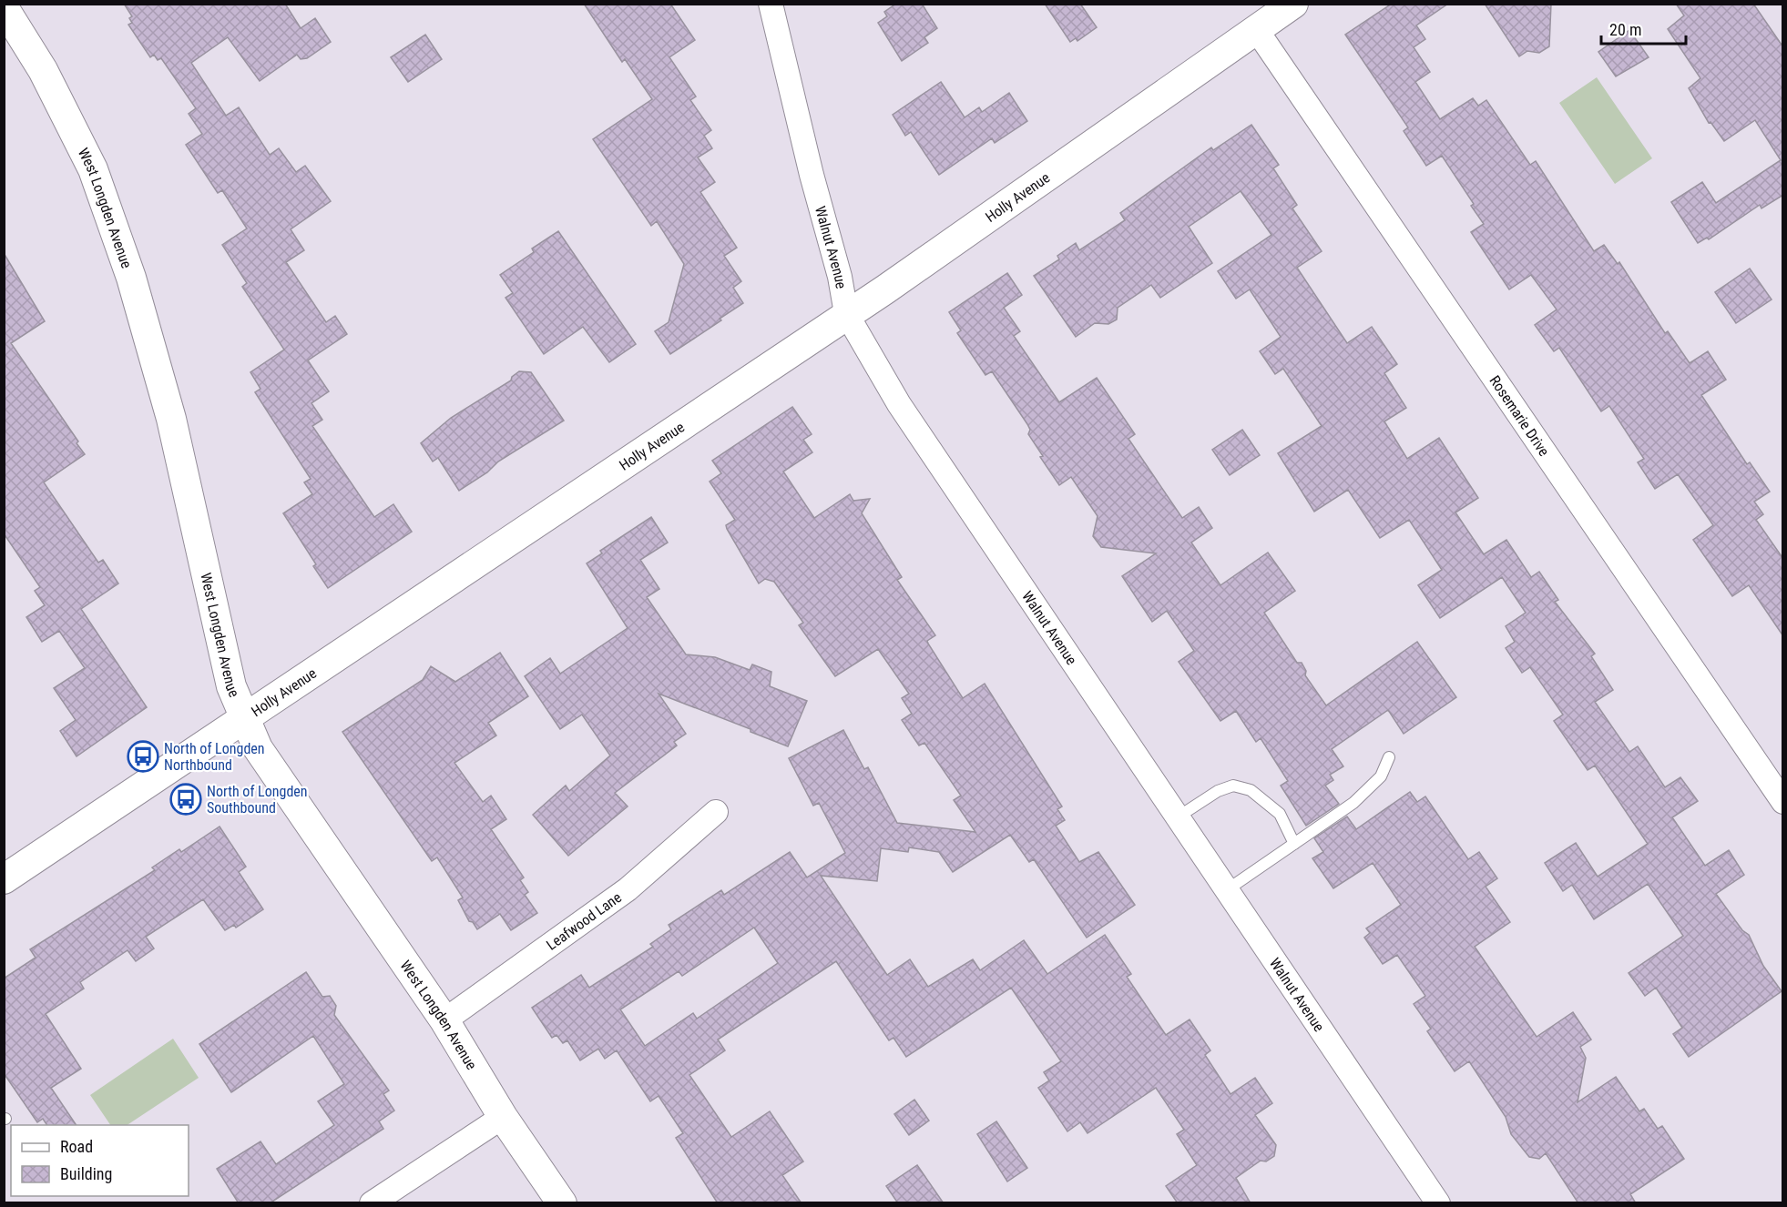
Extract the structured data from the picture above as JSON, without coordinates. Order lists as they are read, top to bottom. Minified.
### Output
{"streets":{"street":["Holly Avenue","West Longden Avenue","Walnut Avenue","Rosemarie Drive","Leafwood Lane"]},"crossings":[["Holly Avenue","West Longden Avenue"],["Holly Avenue","Walnut Avenue"],["Holly Avenue","Rosemarie Drive"],["West Longden Avenue","Leafwood Lane"]],"places":{"bus stop":["North of Longden Northbound","North of Longden Southbound"]},"legend":["Road","Building"],"scale_bar":"20 m"}
